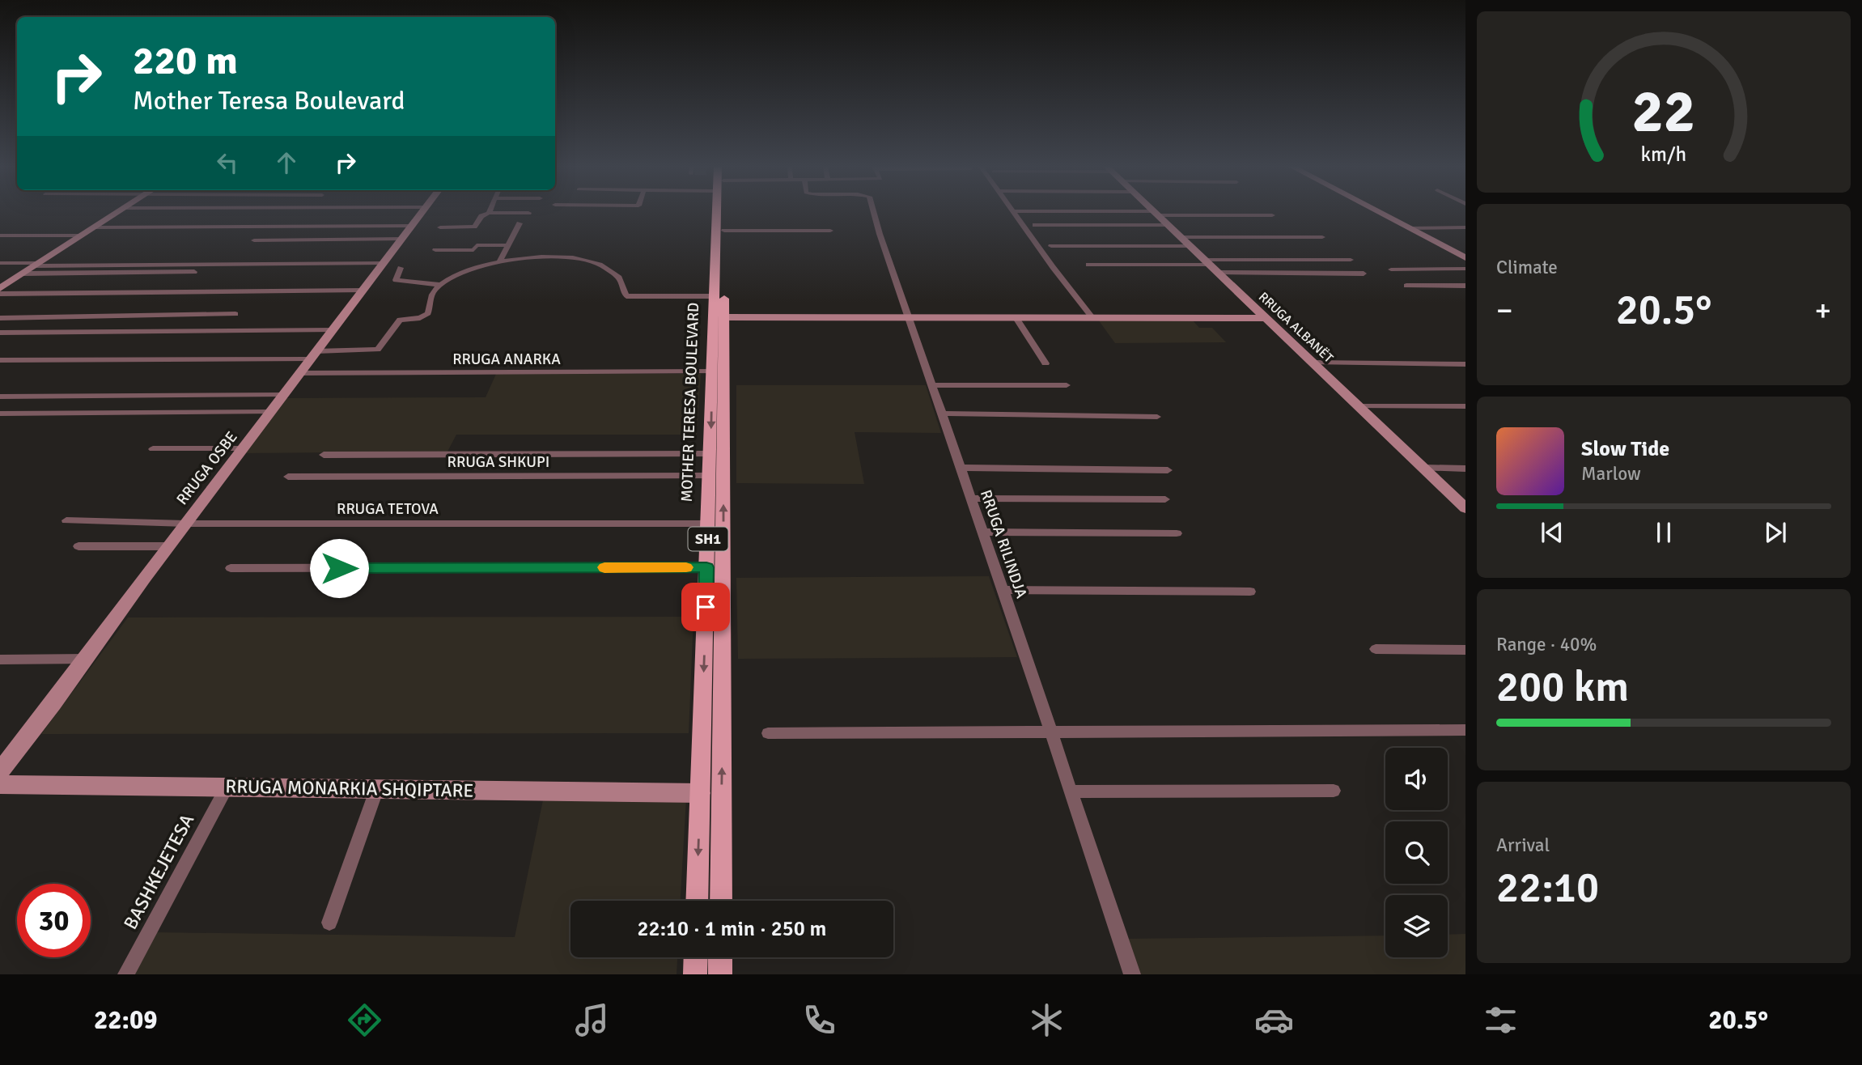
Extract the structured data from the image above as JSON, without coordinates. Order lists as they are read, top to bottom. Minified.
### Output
{"streets":{"main road":["MOTHER TERESA BOULEVARD","SH1"],"street":["RRUGA ALBANËT","RRUGA ANARKA","RRUGA SHKUPI","RRUGA OSBE","RRUGA TETOVA","RRUGA RILINDJA","RRUGA MONARKIA SHQIPTARE","BASHKEJETESA"]},"crossings":[["RRUGA ANARKA","MOTHER TERESA BOULEVARD"],["RRUGA ANARKA","RRUGA OSBE"],["MOTHER TERESA BOULEVARD","RRUGA SHKUPI"],["MOTHER TERESA BOULEVARD","RRUGA TETOVA"],["MOTHER TERESA BOULEVARD","RRUGA MONARKIA SHQIPTARE"],["RRUGA OSBE","RRUGA TETOVA"],["RRUGA MONARKIA SHQIPTARE","BASHKEJETESA"]],"page":{"turn":["220 m","Mother Teresa Boulevard"],"tile":["Climate",["Range · 40%","200 km"],["Arrival","22:10"]],"heat":["−","20.5°","+"],"song":["Slow Tide","Marlow"],"limit":"30","trip":"22:10 · 1 min · 250 m","tabs":["22:09","20.5°"],"gauge":["22","km/h"]}}
